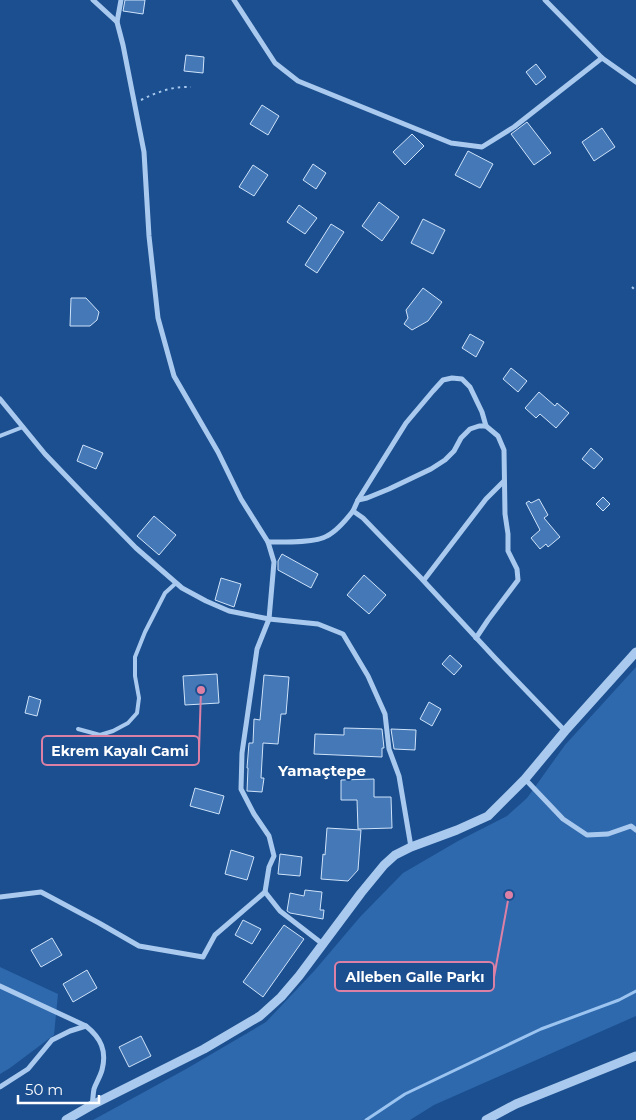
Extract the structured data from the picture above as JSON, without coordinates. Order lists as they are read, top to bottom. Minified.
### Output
{"districts":["Yamaçtepe"],"places":["Ekrem Kayalı Cami","Alleben Galle Parkı"],"scale_bar":"50 m"}
